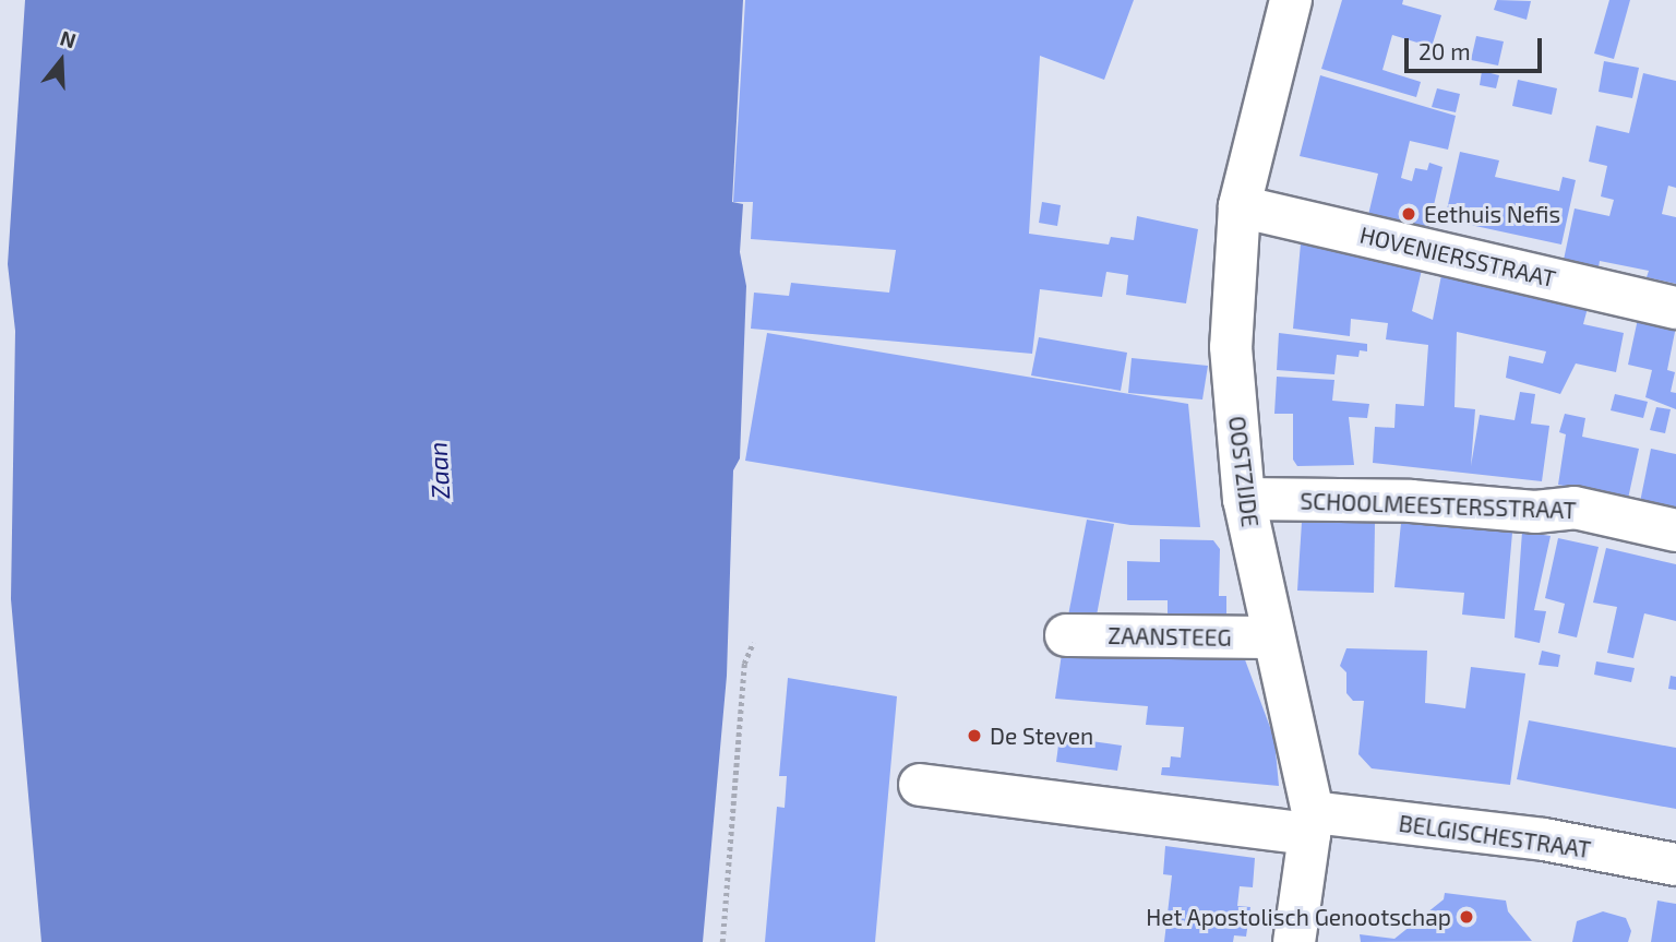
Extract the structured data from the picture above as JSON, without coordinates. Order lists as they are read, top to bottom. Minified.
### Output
{"streets":{"street":["HOVENIERSSTRAAT","OOSTZIJDE","SCHOOLMEESTERSSTRAAT","ZAANSTEEG","BELGISCHESTRAAT"]},"crossings":[["HOVENIERSSTRAAT","OOSTZIJDE"],["OOSTZIJDE","SCHOOLMEESTERSSTRAAT"],["OOSTZIJDE","ZAANSTEEG"],["OOSTZIJDE","BELGISCHESTRAAT"]],"water":["Zaan"],"places":["Eethuis Nefis","De Steven","Het Apostolisch Genootschap"],"scale_bar":"20 m","north":"top"}
